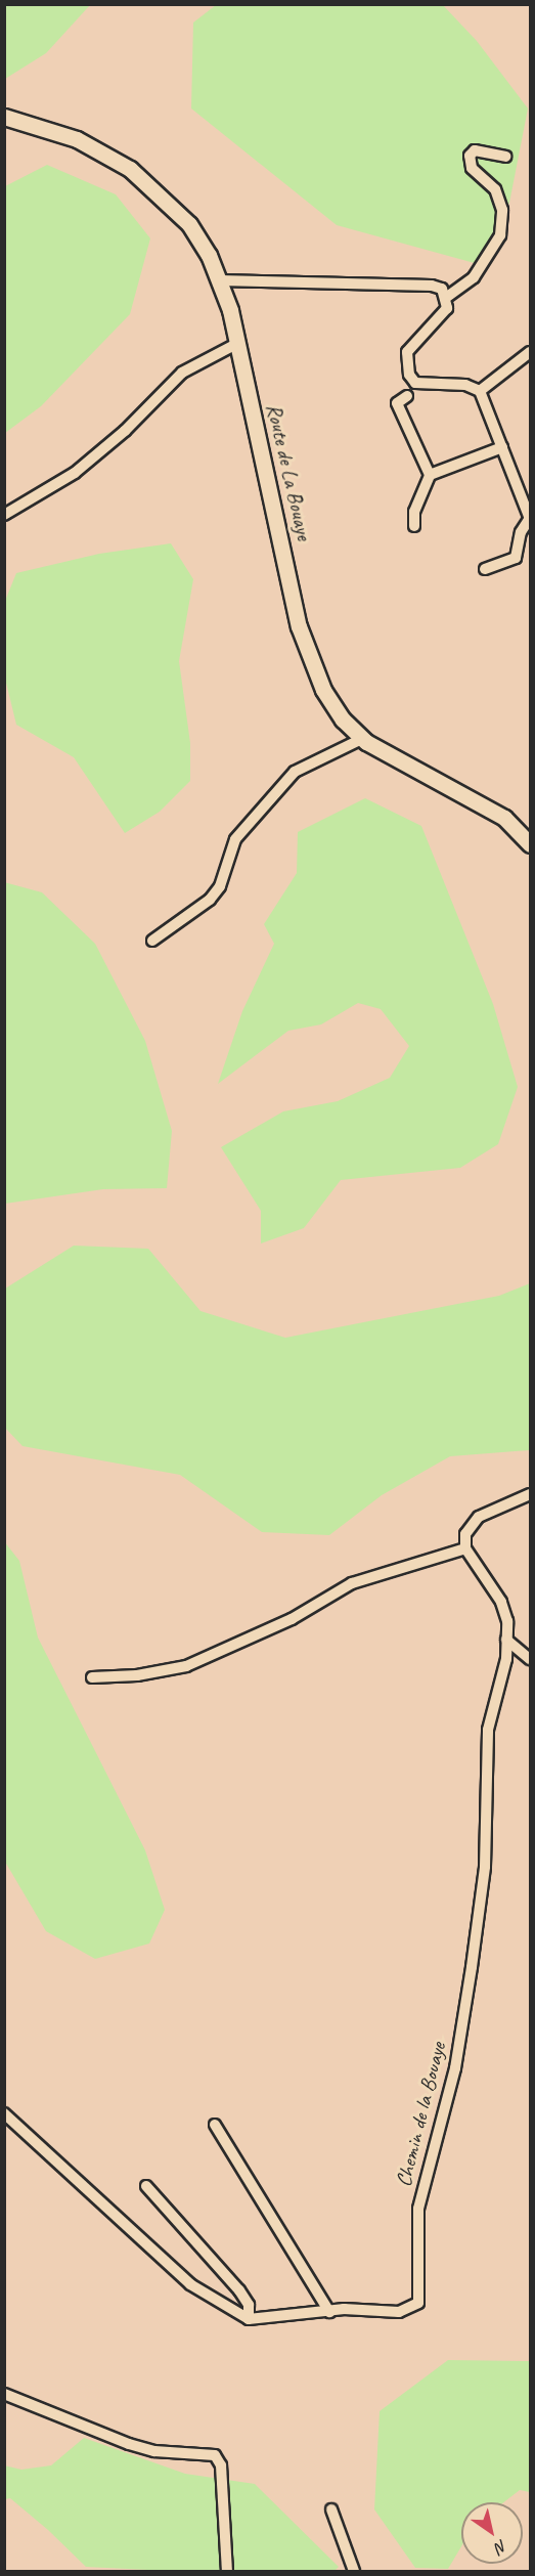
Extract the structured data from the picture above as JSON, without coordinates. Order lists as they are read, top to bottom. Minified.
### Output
{"streets":{"main road":["Route de La Bouaye"],"street":["Chemin de la Bouaye"]},"north":"bottom right"}
